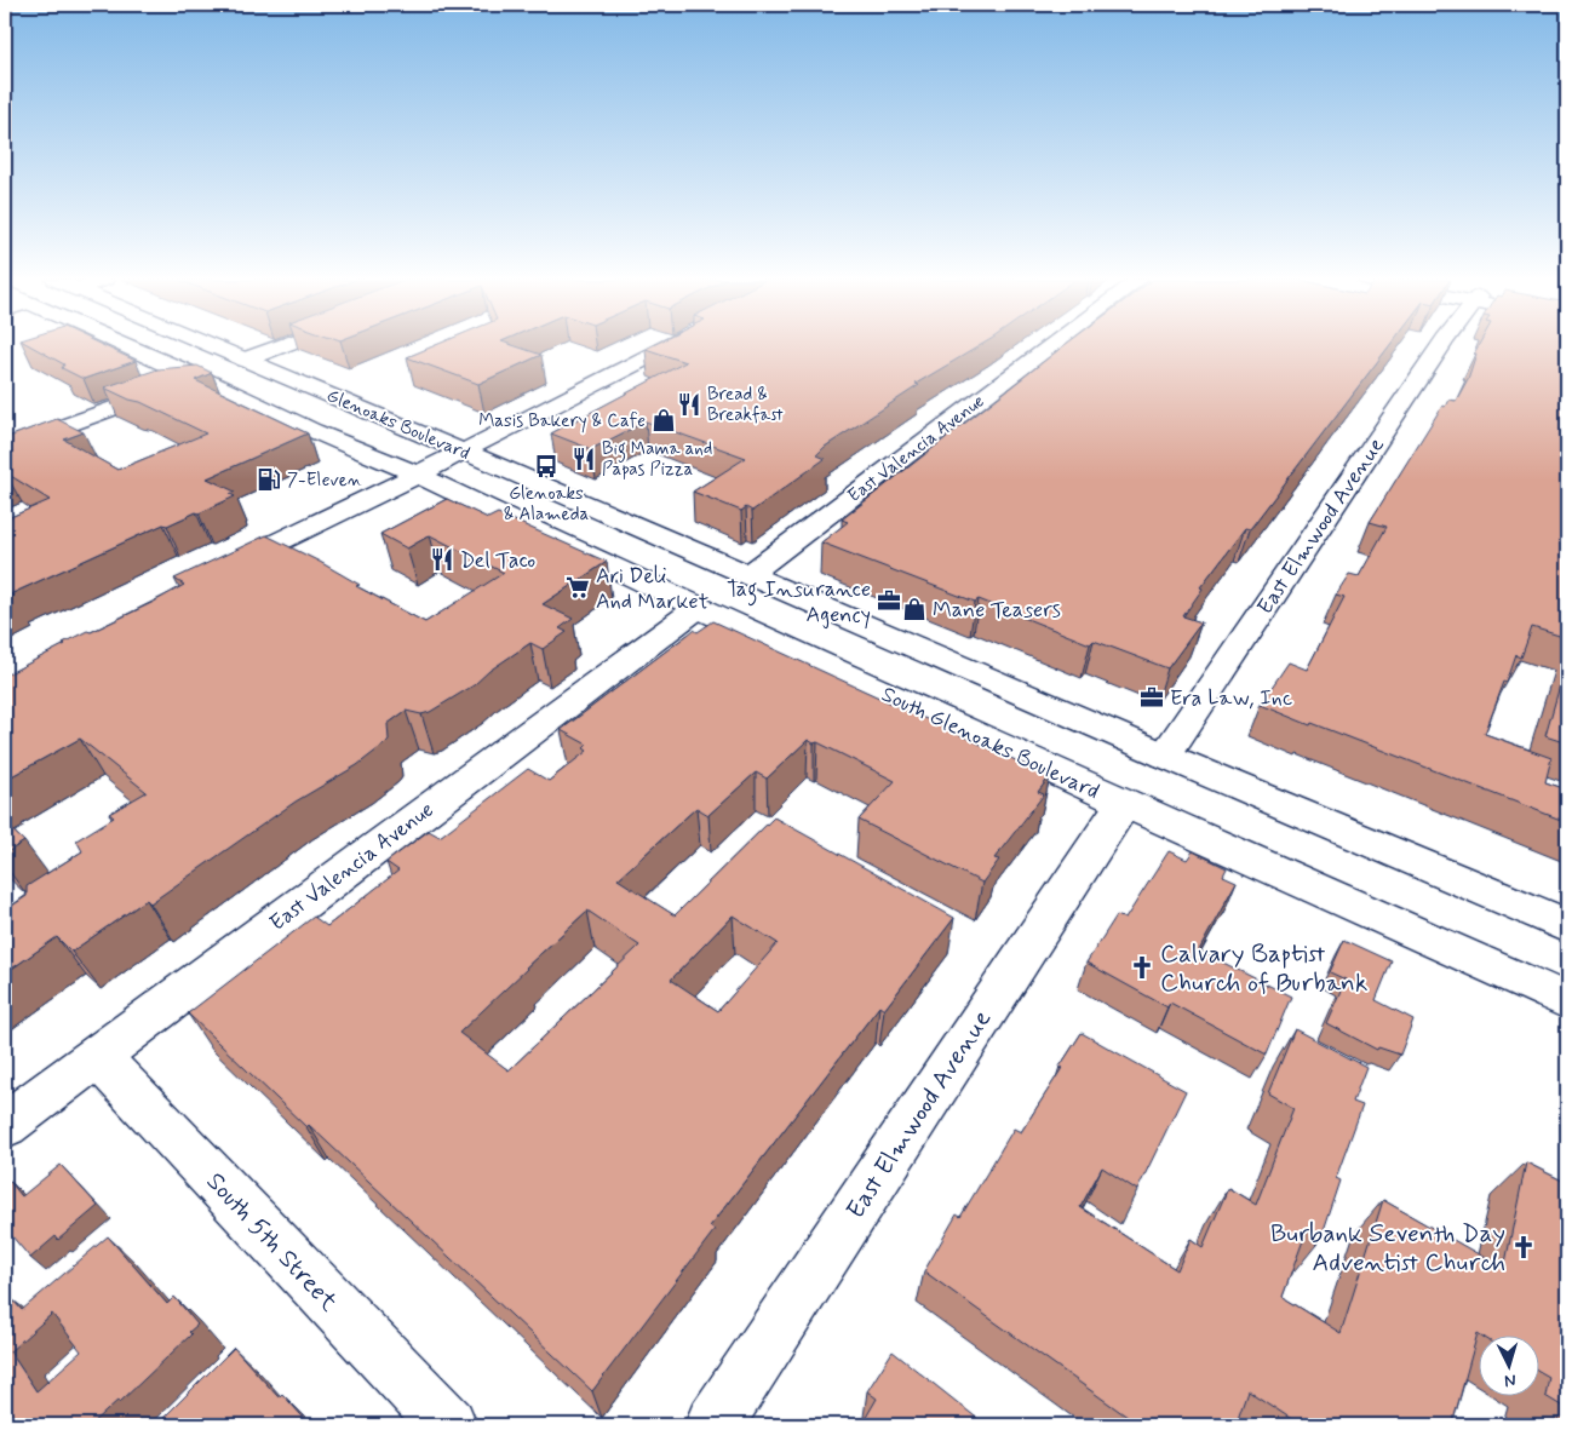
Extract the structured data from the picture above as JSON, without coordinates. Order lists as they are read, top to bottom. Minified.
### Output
{"streets":{"main road":["Glenoaks Boulevard","East Valencia Avenue","East Elmwood Avenue","South Glenoaks Boulevard","South 5th Street"]},"crossings":[["Glenoaks Boulevard","East Valencia Avenue"],["Glenoaks Boulevard","South Glenoaks Boulevard"],["East Valencia Avenue","South Glenoaks Boulevard"],["East Valencia Avenue","South 5th Street"],["East Elmwood Avenue","South Glenoaks Boulevard"]],"places":{"restaurant":["Bread & Breakfast","Big Mama and Papas Pizza","Del Taco"],"shop":["Masis Bakery & Cafe","Mane Teasers"],"bus stop":["Glenoaks & Alameda"],"fuel station":["7-Eleven"],"supermarket":["Ari Deli And Market"],"office":["Tag Insurance Agency","Era Law, Inc"],"church":["Calvary Baptist Church of Burbank","Burbank Seventh Day Adventist Church"]},"north":"bottom"}
